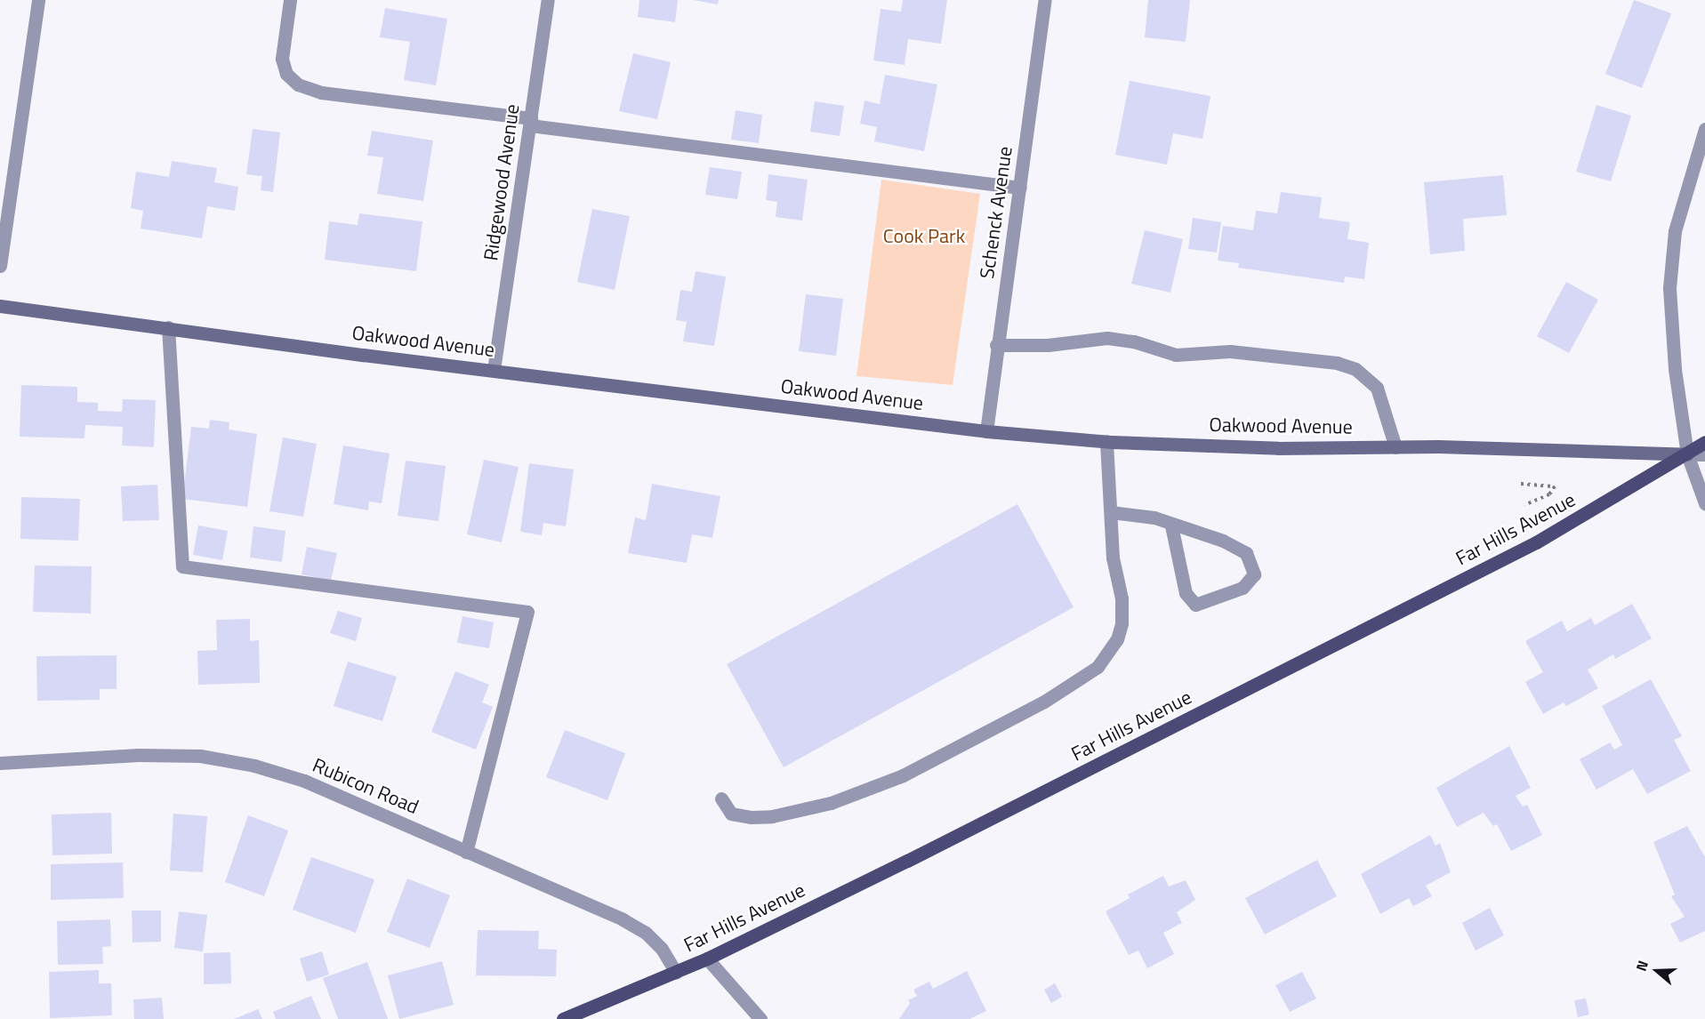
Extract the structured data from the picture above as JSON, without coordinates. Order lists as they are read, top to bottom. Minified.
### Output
{"streets":{"main road":["Far Hills Avenue"],"street":["Ridgewood Avenue","Schenck Avenue","Oakwood Avenue","Rubicon Road"]},"crossings":[["Ridgewood Avenue","Oakwood Avenue"],["Schenck Avenue","Oakwood Avenue"],["Oakwood Avenue","Far Hills Avenue"],["Far Hills Avenue","Rubicon Road"]],"parks":["Cook Park"],"north":"left"}
